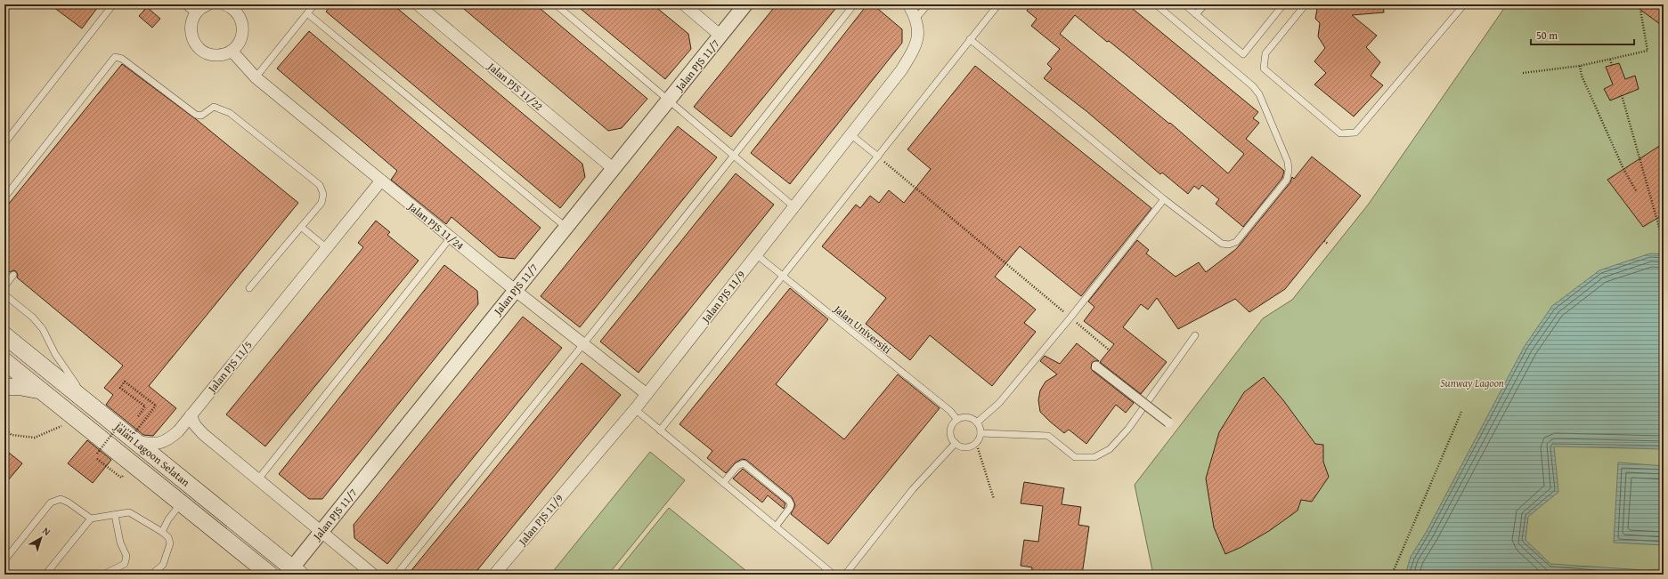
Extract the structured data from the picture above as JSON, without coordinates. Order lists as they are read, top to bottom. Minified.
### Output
{"streets":{"main road":["Jalan Lagoon Selatan"],"street":["Jalan PJS 11/7","Jalan PJS 11/22","Jalan PJS 11/24","Jalan PJS 11/9","Jalan PJS 11/5"],"lane":["Jalan Universiti"]},"crossings":[["Jalan PJS 11/7","Jalan PJS 11/22"],["Jalan PJS 11/7","Jalan PJS 11/24"],["Jalan PJS 11/7","Jalan Lagoon Selatan"],["Jalan PJS 11/24","Jalan PJS 11/9"],["Jalan PJS 11/24","Jalan PJS 11/5"],["Jalan PJS 11/9","Jalan Universiti"],["Jalan PJS 11/5","Jalan Lagoon Selatan"]],"parks":["Sunway Lagoon"],"scale_bar":"50 m","north":"top right"}
